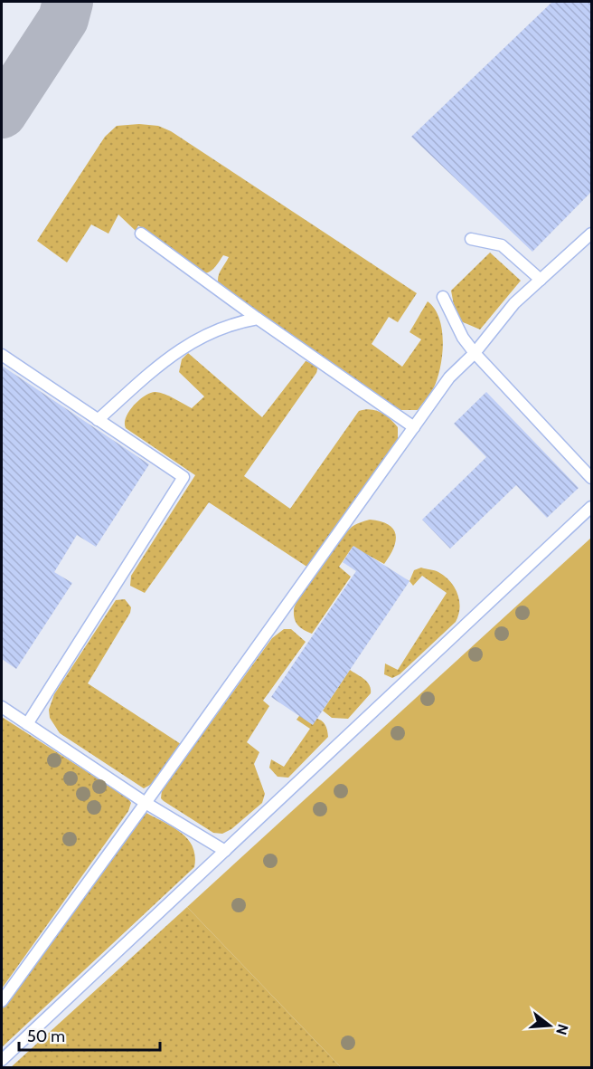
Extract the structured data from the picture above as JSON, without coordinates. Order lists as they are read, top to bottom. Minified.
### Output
{"scale_bar":"50 m","north":"right"}
